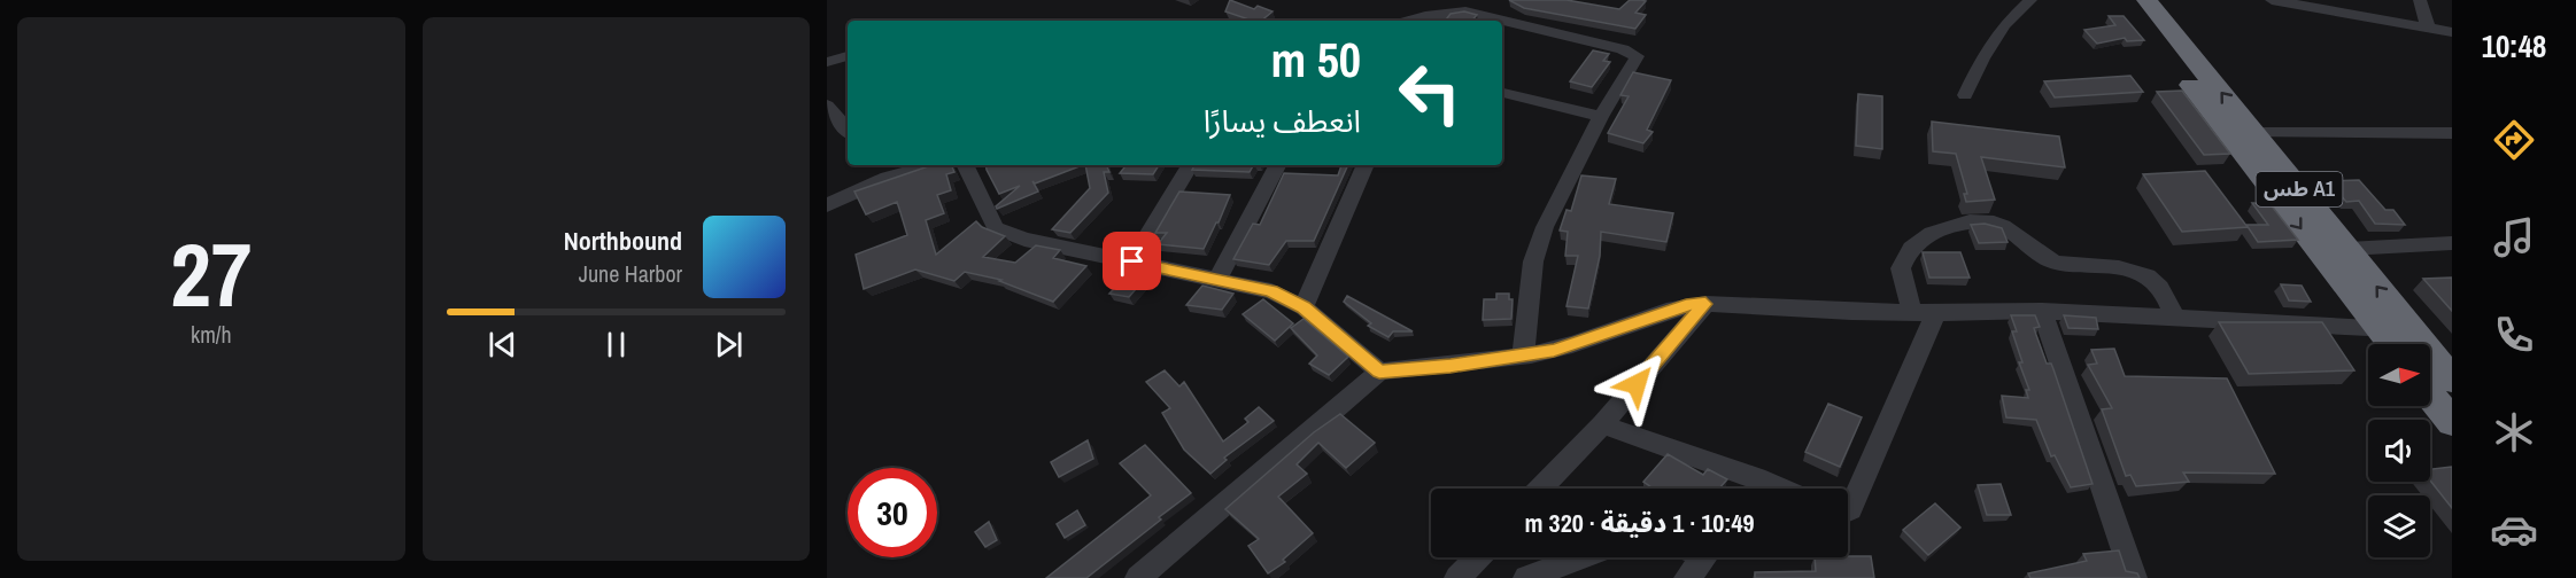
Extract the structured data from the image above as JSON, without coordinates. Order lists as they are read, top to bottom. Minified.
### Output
{"streets":{"highway":["طس A1"]},"north":"right","page":{"tabs":"10:48","tile":["27","km/h"],"turn":["50 m","انعطف يسارًا"],"song":["Northbound","June Harbor"],"limit":"30","trip":"10:49 · 1 دقيقة · 320 m"}}
